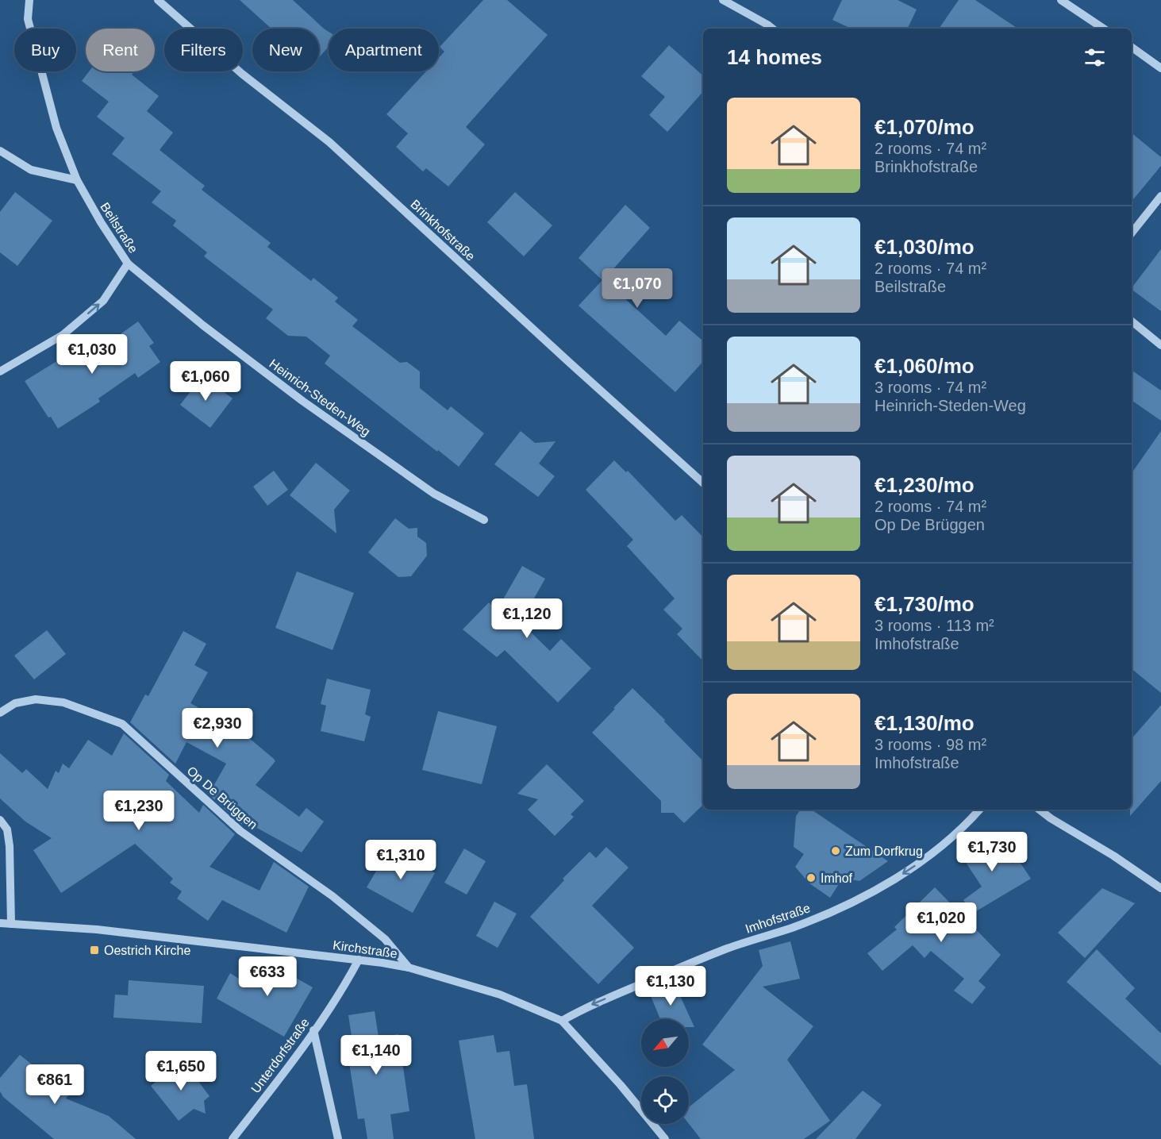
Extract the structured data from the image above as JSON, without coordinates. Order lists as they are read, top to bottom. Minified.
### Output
{"streets":{"street":["Beilstraße","Brinkhofstraße","Heinrich-Steden-Weg","Op De Brüggen","Imhofstraße","Kirchstraße","Unterdorfstraße"]},"crossings":[["Beilstraße","Heinrich-Steden-Weg"],["Op De Brüggen","Kirchstraße"],["Imhofstraße","Kirchstraße"],["Kirchstraße","Unterdorfstraße"]],"one_way":["Beilstraße","Imhofstraße"],"places":{"other":["Zum Dorfkrug","Imhof"],"transit":["Oestrich Kirche"]},"north":"bottom left","page":{"chip":["Buy","Rent","Filters","New","Apartment"],"heading":"14 homes","list":[{"name":"€1,070/mo","note":"2 rooms · 74 m² · Brinkhofstraße"},{"name":"€1,030/mo","note":"2 rooms · 74 m² · Beilstraße"},{"name":"€1,060/mo","note":"3 rooms · 74 m² · Heinrich-Steden-Weg"},{"name":"€1,230/mo","note":"2 rooms · 74 m² · Op De Brüggen"},{"name":"€1,730/mo","note":"3 rooms · 113 m² · Imhofstraße"},{"name":"€1,130/mo","note":"3 rooms · 98 m² · Imhofstraße"}],"price":["€1,070","€1,030","€1,060","€1,120","€2,930","€1,230","€1,730","€1,310","€1,020","€633","€1,130","€1,140","€1,650","€861"]}}
